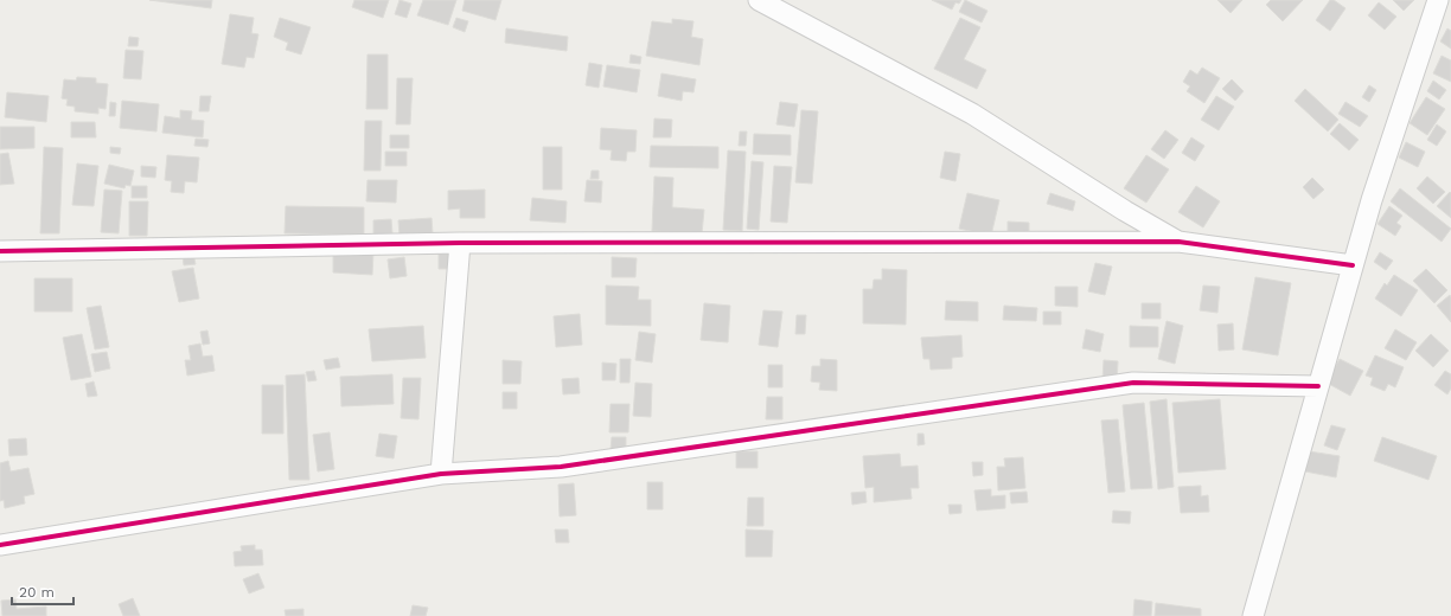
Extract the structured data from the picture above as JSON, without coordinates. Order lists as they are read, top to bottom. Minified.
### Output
{"scale_bar":"20 m"}
